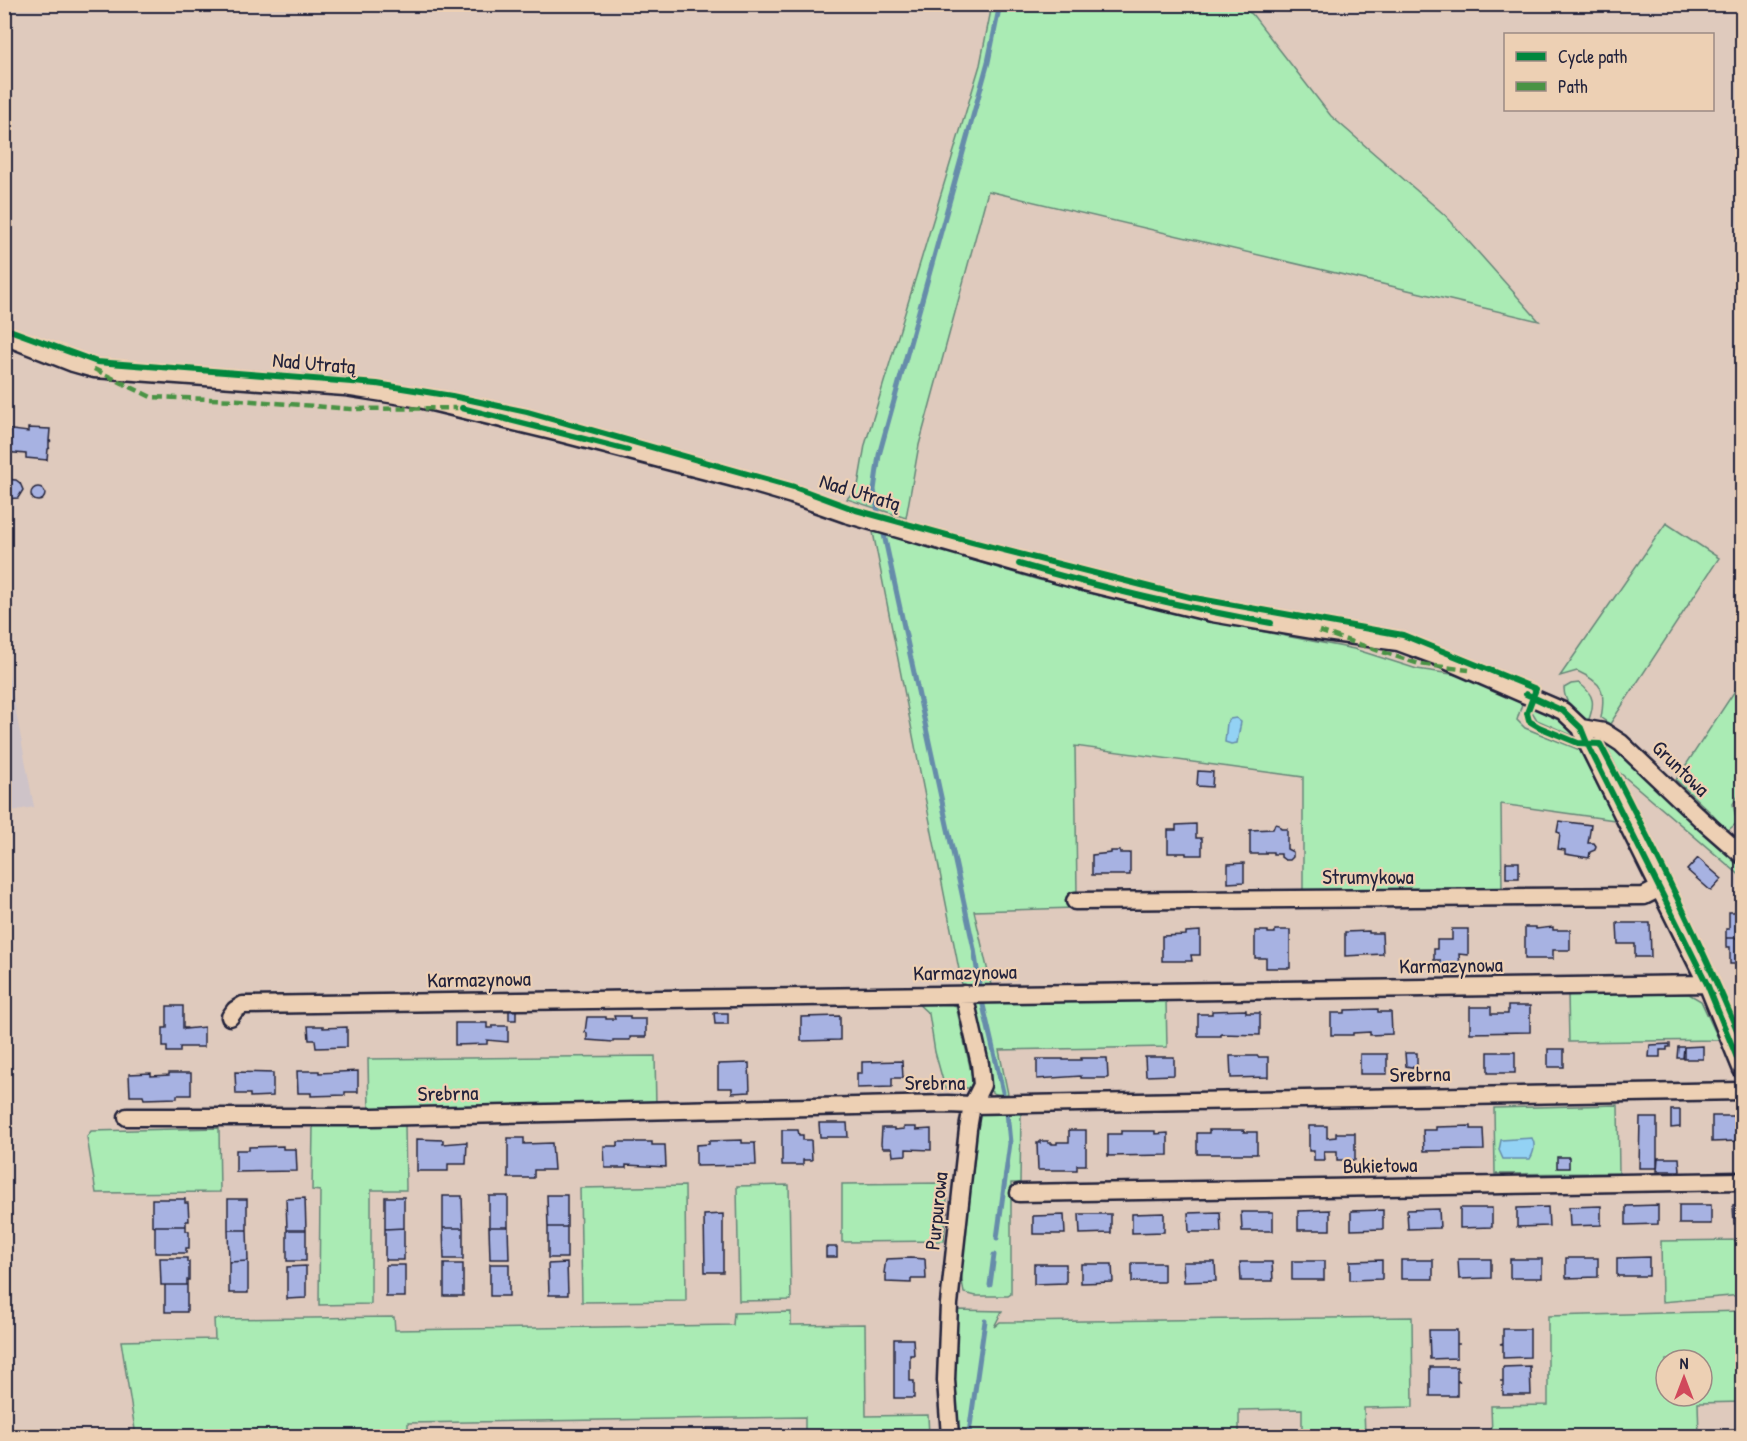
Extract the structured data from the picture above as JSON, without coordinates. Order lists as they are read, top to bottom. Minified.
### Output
{"streets":{"street":["Nad Utratą","Gruntowa","Strumykowa","Karmazynowa","Srebrna","Bukietowa","Purpurowa"]},"crossings":[["Nad Utratą","Gruntowa"],["Karmazynowa","Purpurowa"],["Srebrna","Purpurowa"]],"legend":["Cycle path","Path"],"north":"top"}
